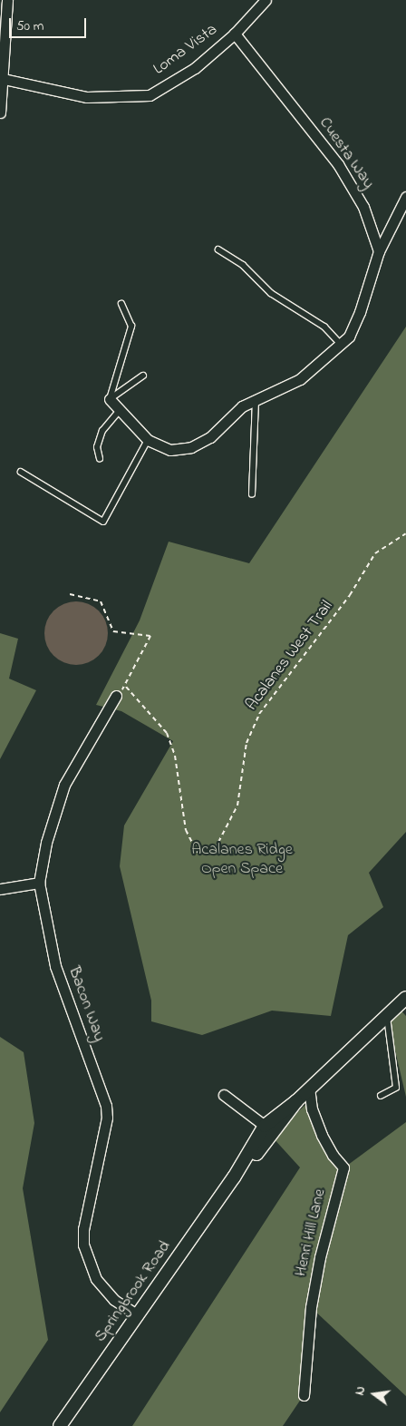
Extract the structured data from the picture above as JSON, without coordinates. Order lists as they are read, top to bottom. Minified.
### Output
{"streets":{"street":["Loma Vista","Cuesta Way","Bacon Way","Henri Hill Lane","Springbrook Road"],"path":["Acalanes West Trail"]},"crossings":[["Loma Vista","Cuesta Way"],["Bacon Way","Springbrook Road"],["Henri Hill Lane","Springbrook Road"]],"parks":["Acalanes Ridge Open Space"],"scale_bar":"50 m","north":"left"}
